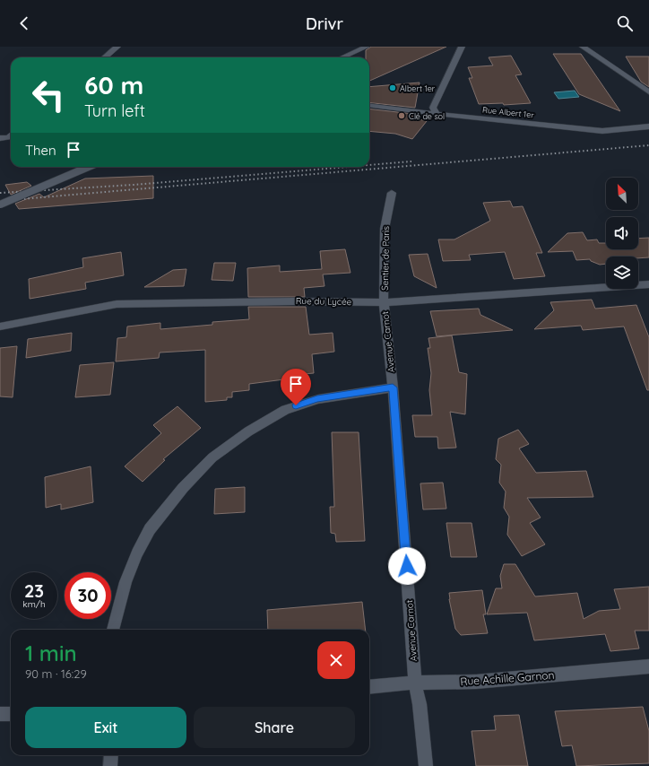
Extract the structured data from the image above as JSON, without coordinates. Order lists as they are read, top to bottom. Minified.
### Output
{"streets":{"street":["Rue Albert 1er","Sentier de Paris","Rue du Lycée","Avenue Carnot","Rue Achille Garnon"]},"crossings":[["Sentier de Paris","Rue du Lycée"],["Sentier de Paris","Avenue Carnot"],["Rue du Lycée","Avenue Carnot"],["Avenue Carnot","Rue Achille Garnon"]],"places":["Albert 1er","Clé de sol"],"north":"top left","page":{"header":"Drivr","turn":["60 m","Turn left"],"then":"Then","speed":"23 km/h","limit":"30","heading":["1 min","90 m · 16:29"],"buttons":["Exit","Share"]}}
